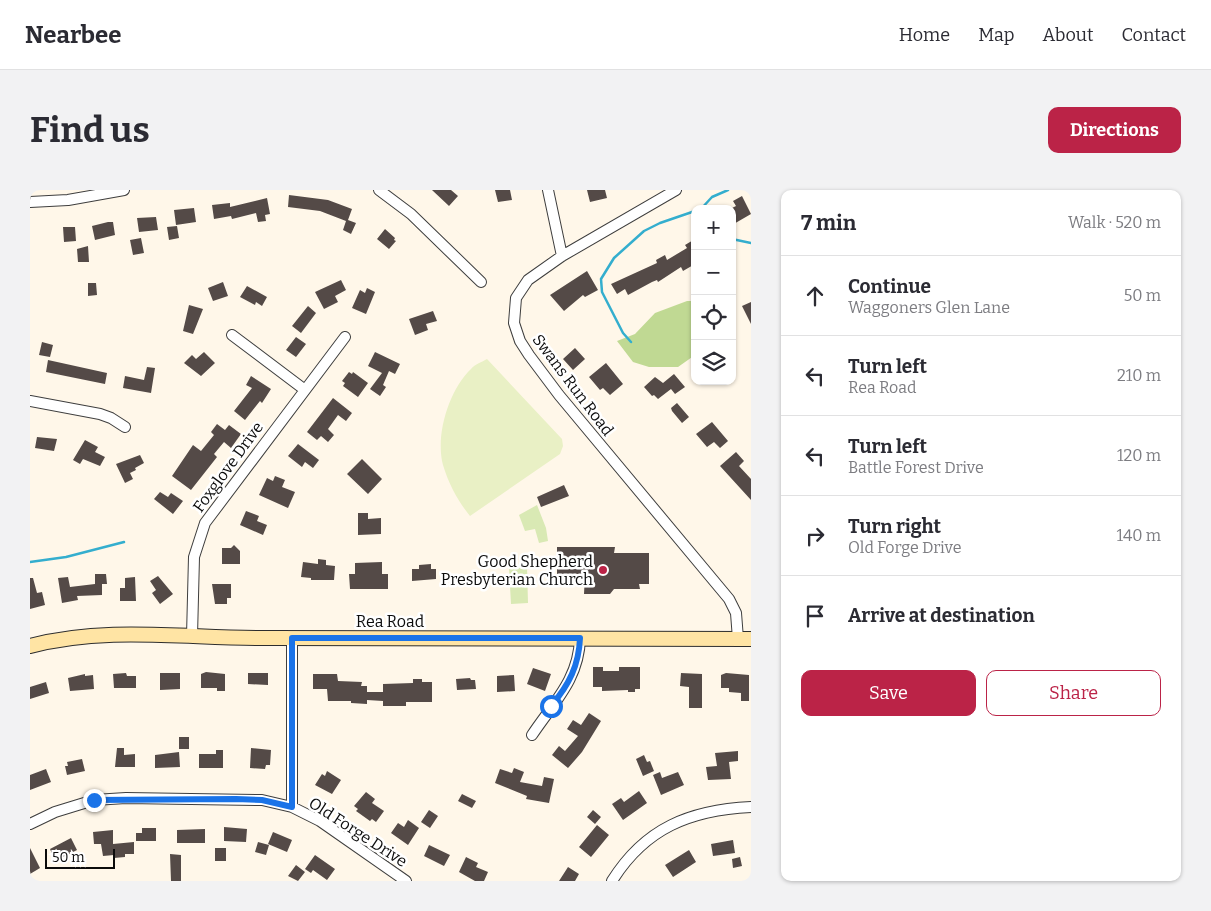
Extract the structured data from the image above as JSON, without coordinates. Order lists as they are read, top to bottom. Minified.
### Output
{"streets":{"main road":["Rea Road"],"street":["Swans Run Road","Foxglove Drive","Old Forge Drive"]},"crossings":[["Swans Run Road","Rea Road"],["Foxglove Drive","Rea Road"]],"places":["Good Shepherd Presbyterian Church"],"scale_bar":"50 m","page":{"header":"Nearbee","nav":["Home","Map","About","Contact"],"buttons":["Directions",["Save","Share"]],"title":"Find us","heading":["7 min","Walk · 520 m"],"map_buttons":["+","−"],"list":[["Continue","Waggoners Glen Lane","50 m"],["Turn left","Rea Road","210 m"],["Turn left","Battle Forest Drive","120 m"],["Turn right","Old Forge Drive","140 m"],"Arrive at destination"],"scale":"50 m"}}
